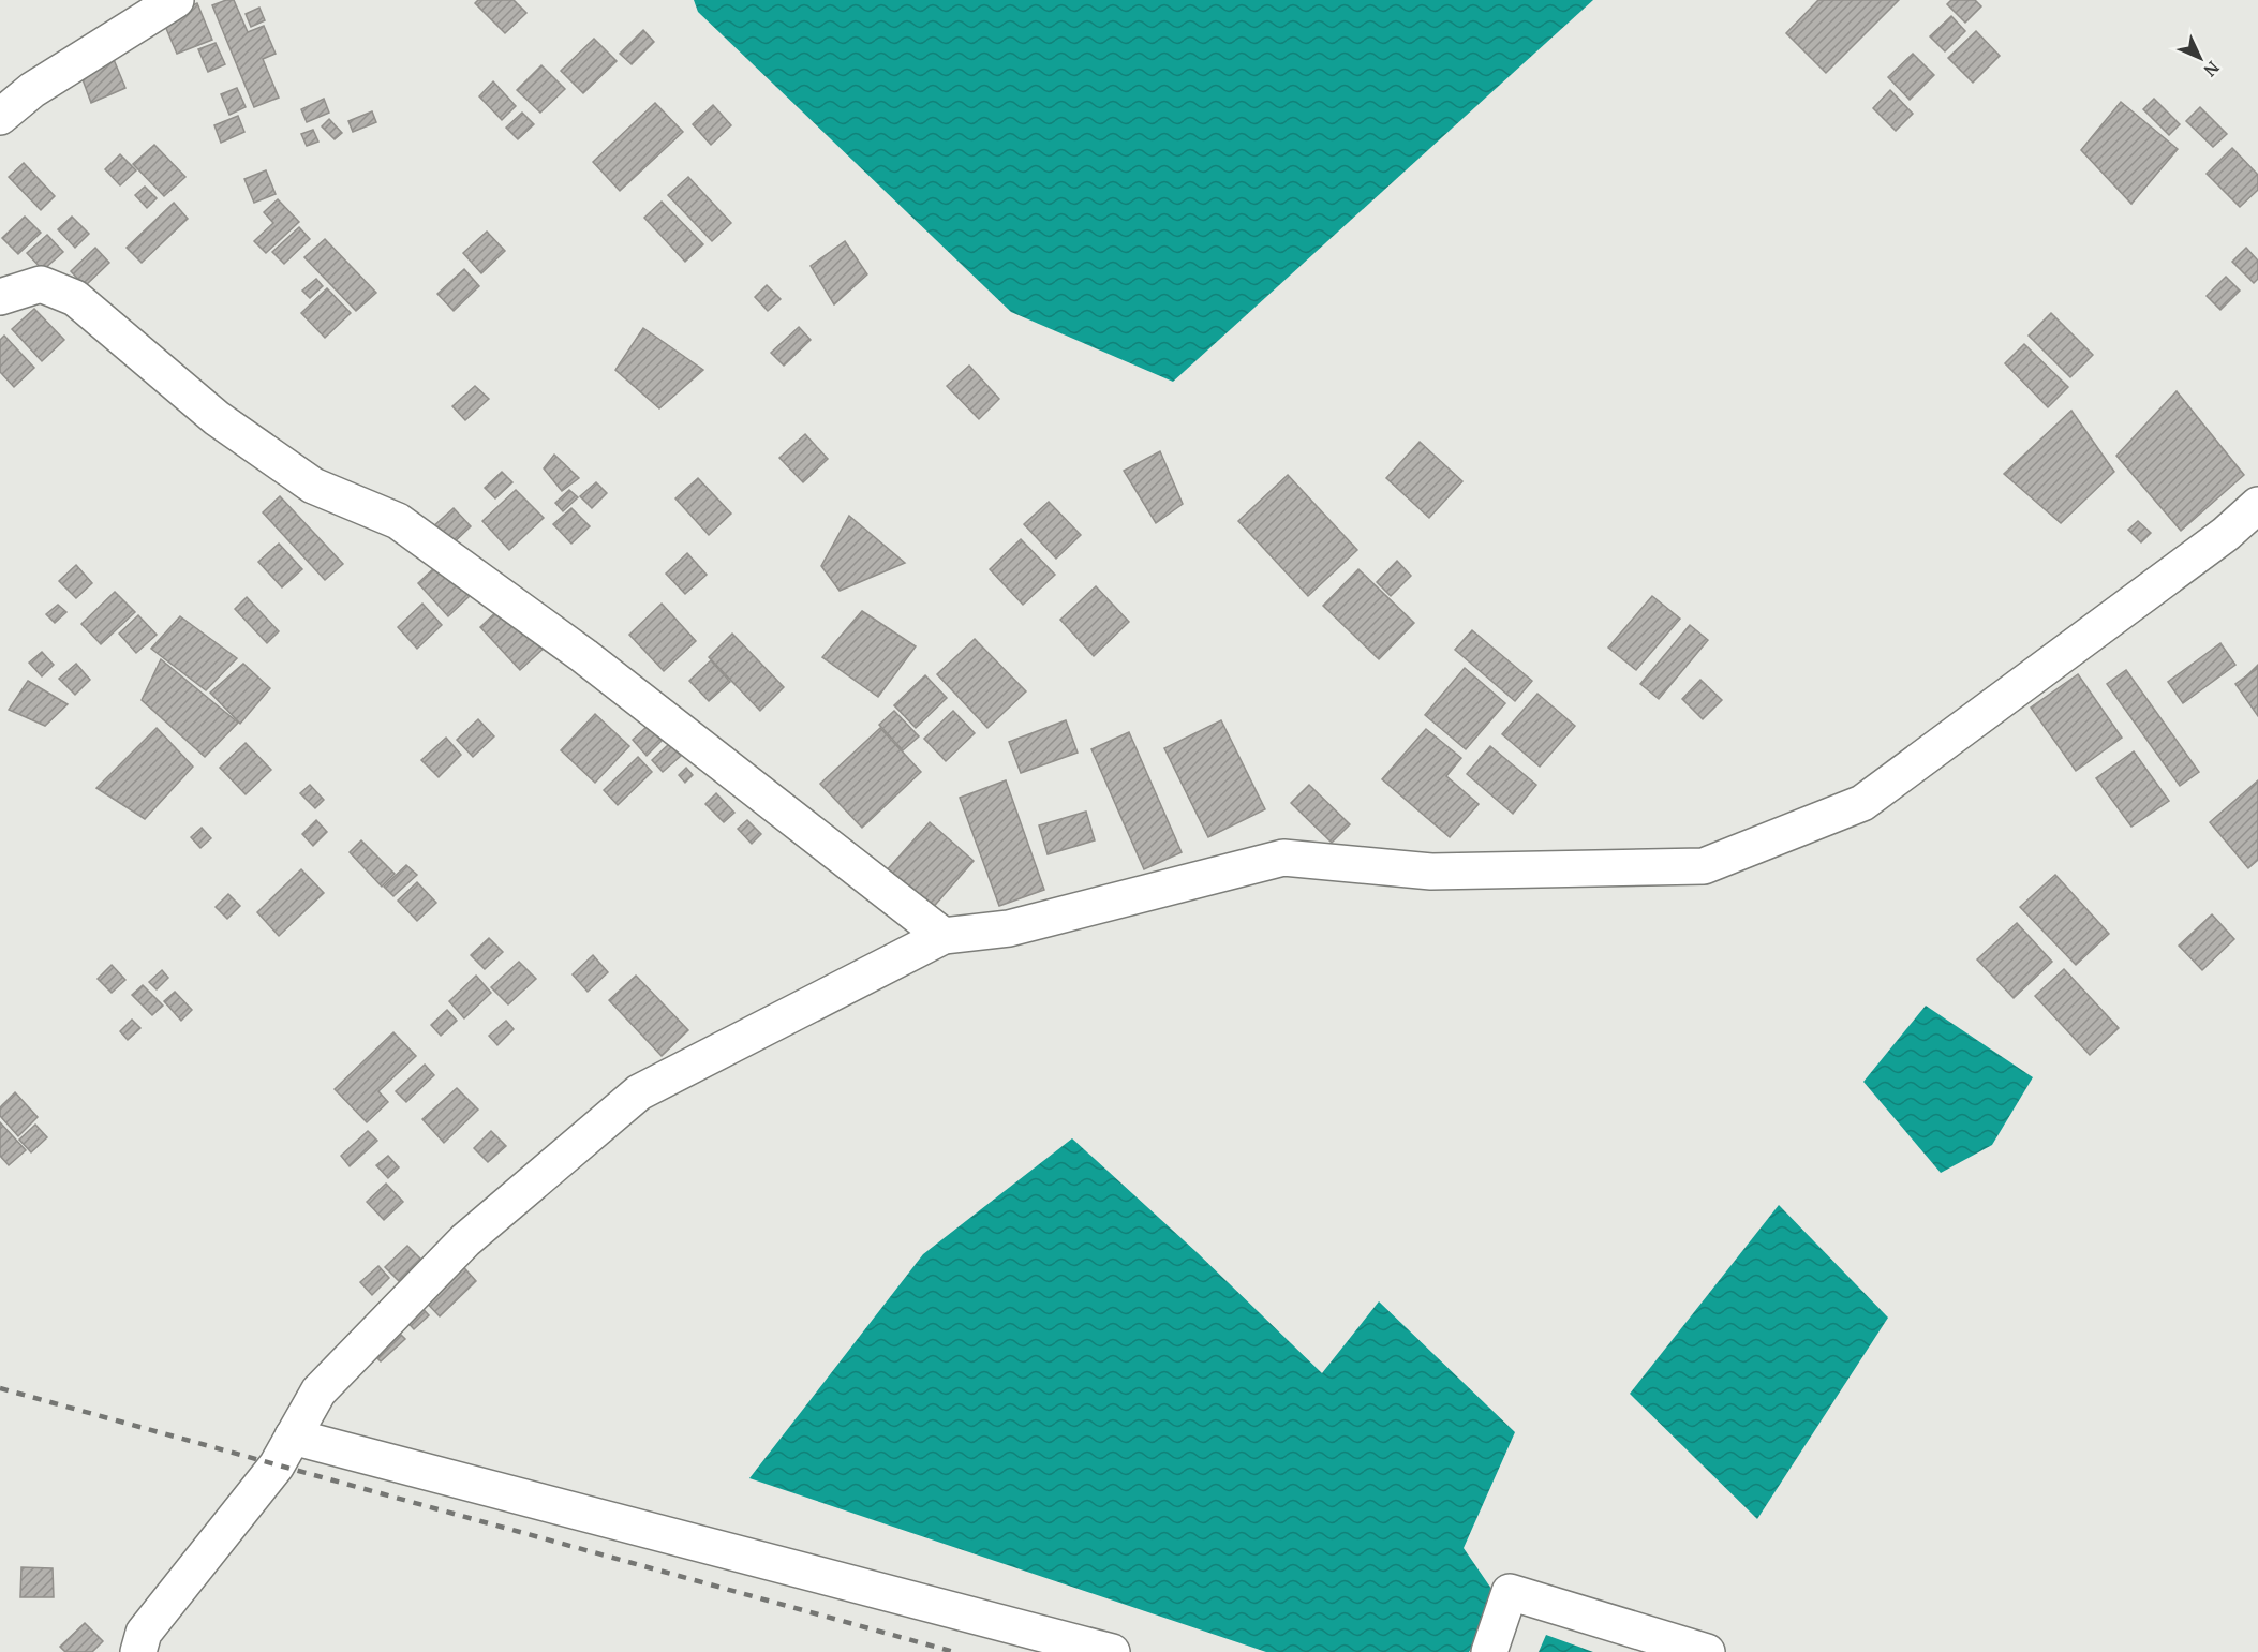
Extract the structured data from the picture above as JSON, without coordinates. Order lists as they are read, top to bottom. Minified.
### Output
{"north":"bottom right"}
